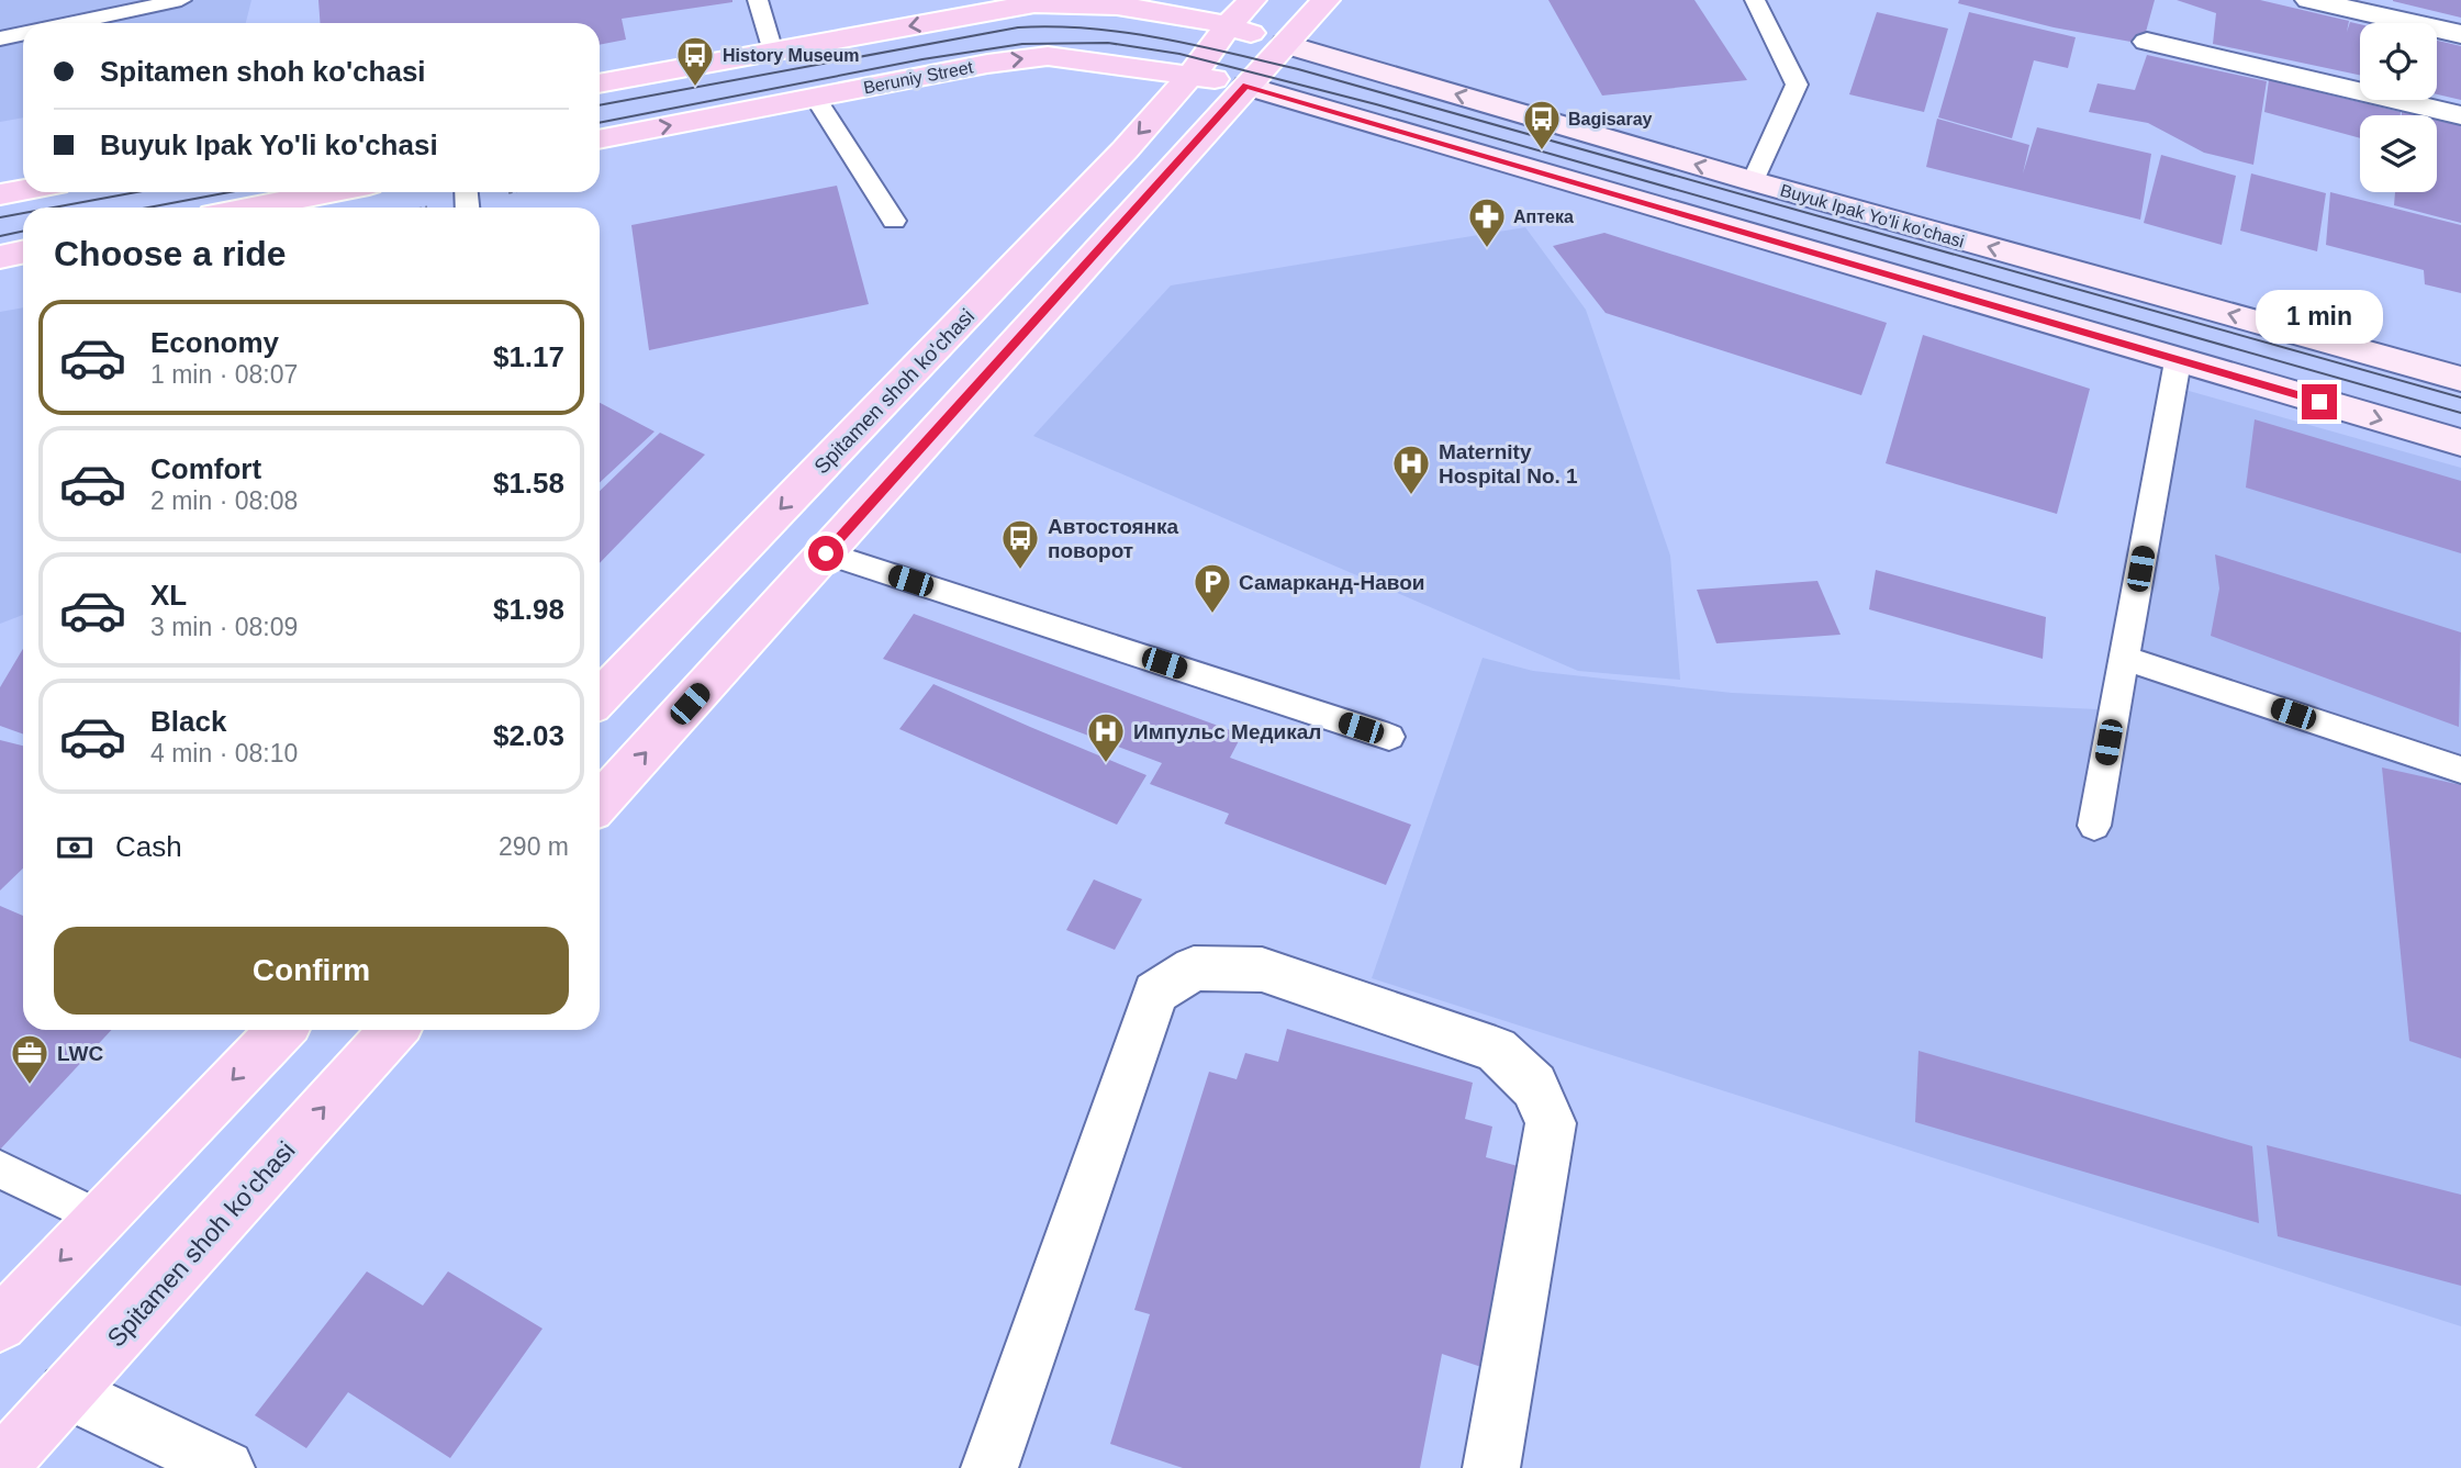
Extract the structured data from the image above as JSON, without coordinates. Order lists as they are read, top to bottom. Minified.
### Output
{"streets":{"main road":["Beruniy Street","Buyuk Ipak Yo'li ko'chasi","Spitamen shoh ko'chasi"]},"crossings":[["Beruniy Street","Spitamen shoh ko'chasi"]],"places":{"bus stop":["History Museum","Bagisaray","Автостоянка поворот"],"pharmacy":["Аптека"],"hospital":["Maternity Hospital No. 1","Импульс Медикал"],"parking":["Самарканд-Навои"],"office":["LWC"]},"page":{"banner":["Spitamen shoh ko'chasi","Buyuk Ipak Yo'li ko'chasi"],"heading":"Choose a ride","bubble":"1 min","list":[{"name":"Economy","note":"1 min · 08:07","value":"$1.17"},{"name":"Comfort","note":"2 min · 08:08","value":"$1.58"},{"name":"XL","note":"3 min · 08:09","value":"$1.98"},{"name":"Black","note":"4 min · 08:10","value":"$2.03"}],"pay":["Cash","290 m"],"buttons":"Confirm"}}
